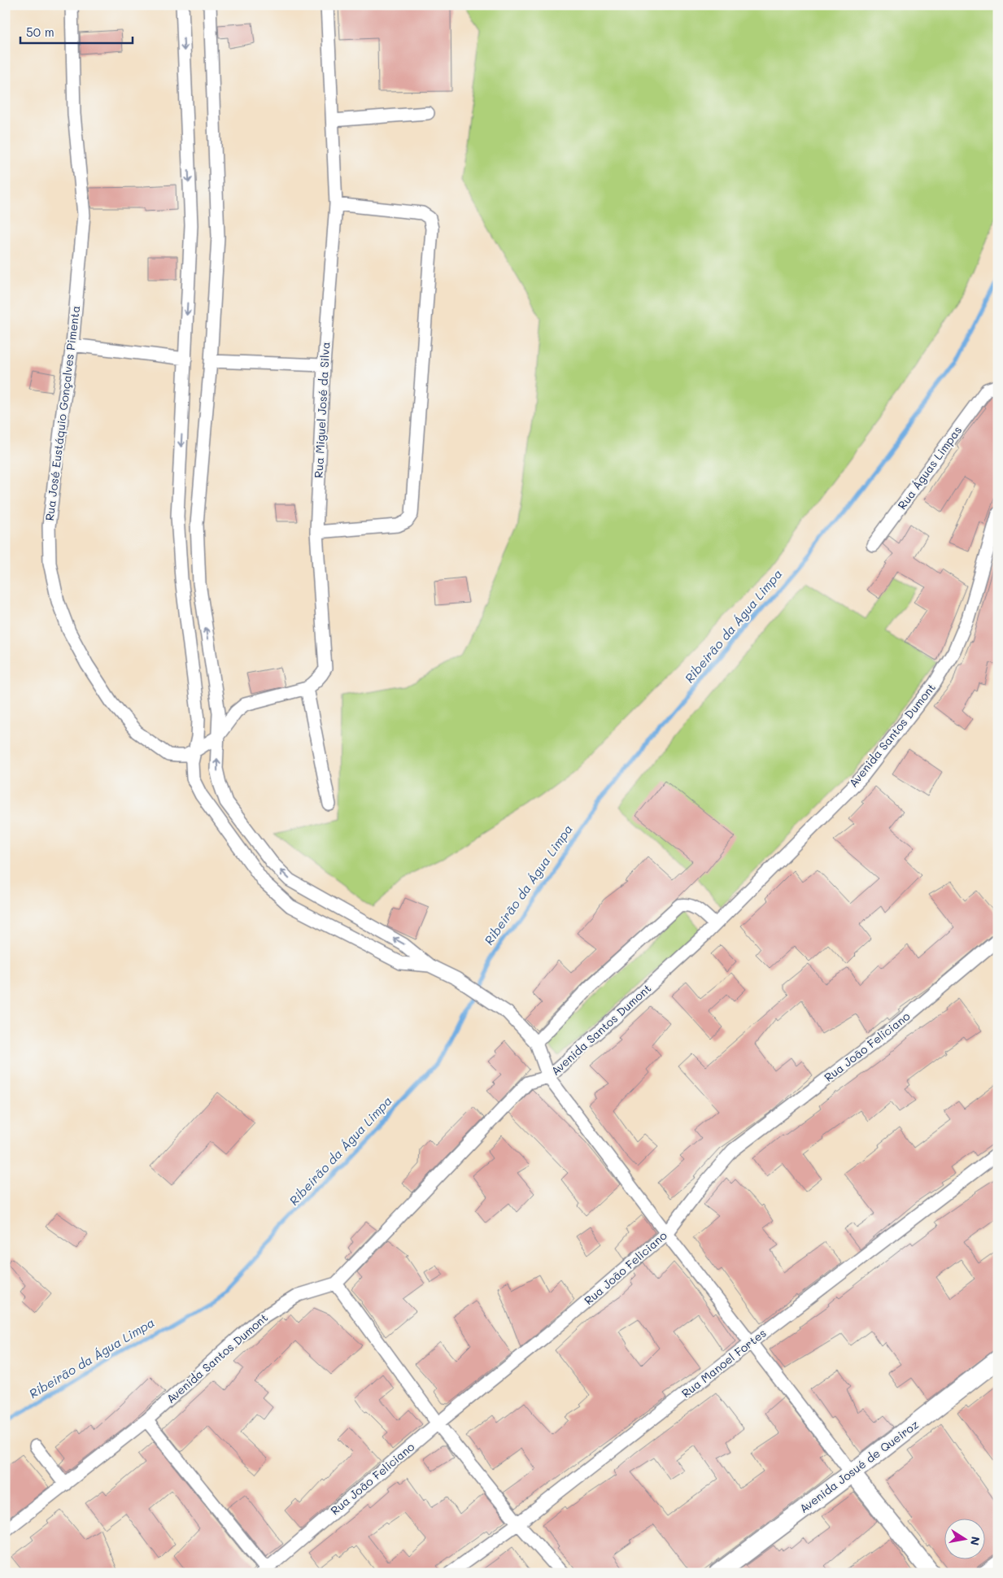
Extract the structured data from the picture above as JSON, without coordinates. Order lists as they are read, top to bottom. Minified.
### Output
{"streets":{"main road":["Avenida Josué de Queiroz"],"street":["Rua Miguel José da Silva","Rua José Eustáquio Gonçalves Pimenta","Rua Águas Limpas","Avenida Santos Dumont","Rua João Feliciano","Rua Manoel Fortes"]},"water":["Ribeirão da Água Limpa"],"scale_bar":"50 m","north":"right"}
